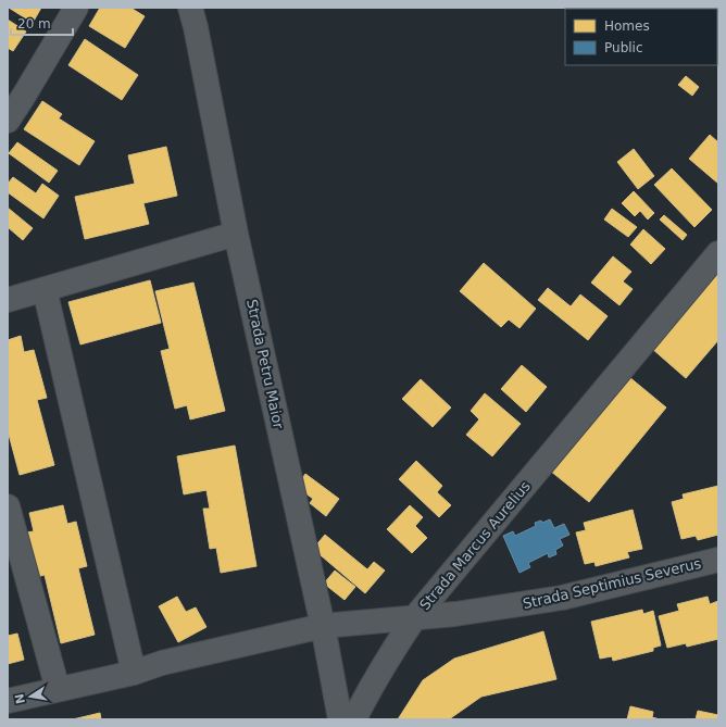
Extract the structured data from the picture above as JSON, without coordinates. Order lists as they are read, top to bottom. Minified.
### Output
{"streets":{"street":["Strada Petru Maior","Strada Marcus Aurelius","Strada Septimius Severus"]},"crossings":[["Strada Petru Maior","Strada Marcus Aurelius"],["Strada Marcus Aurelius","Strada Septimius Severus"]],"legend":["Homes","Public"],"scale_bar":"20 m","north":"left"}
